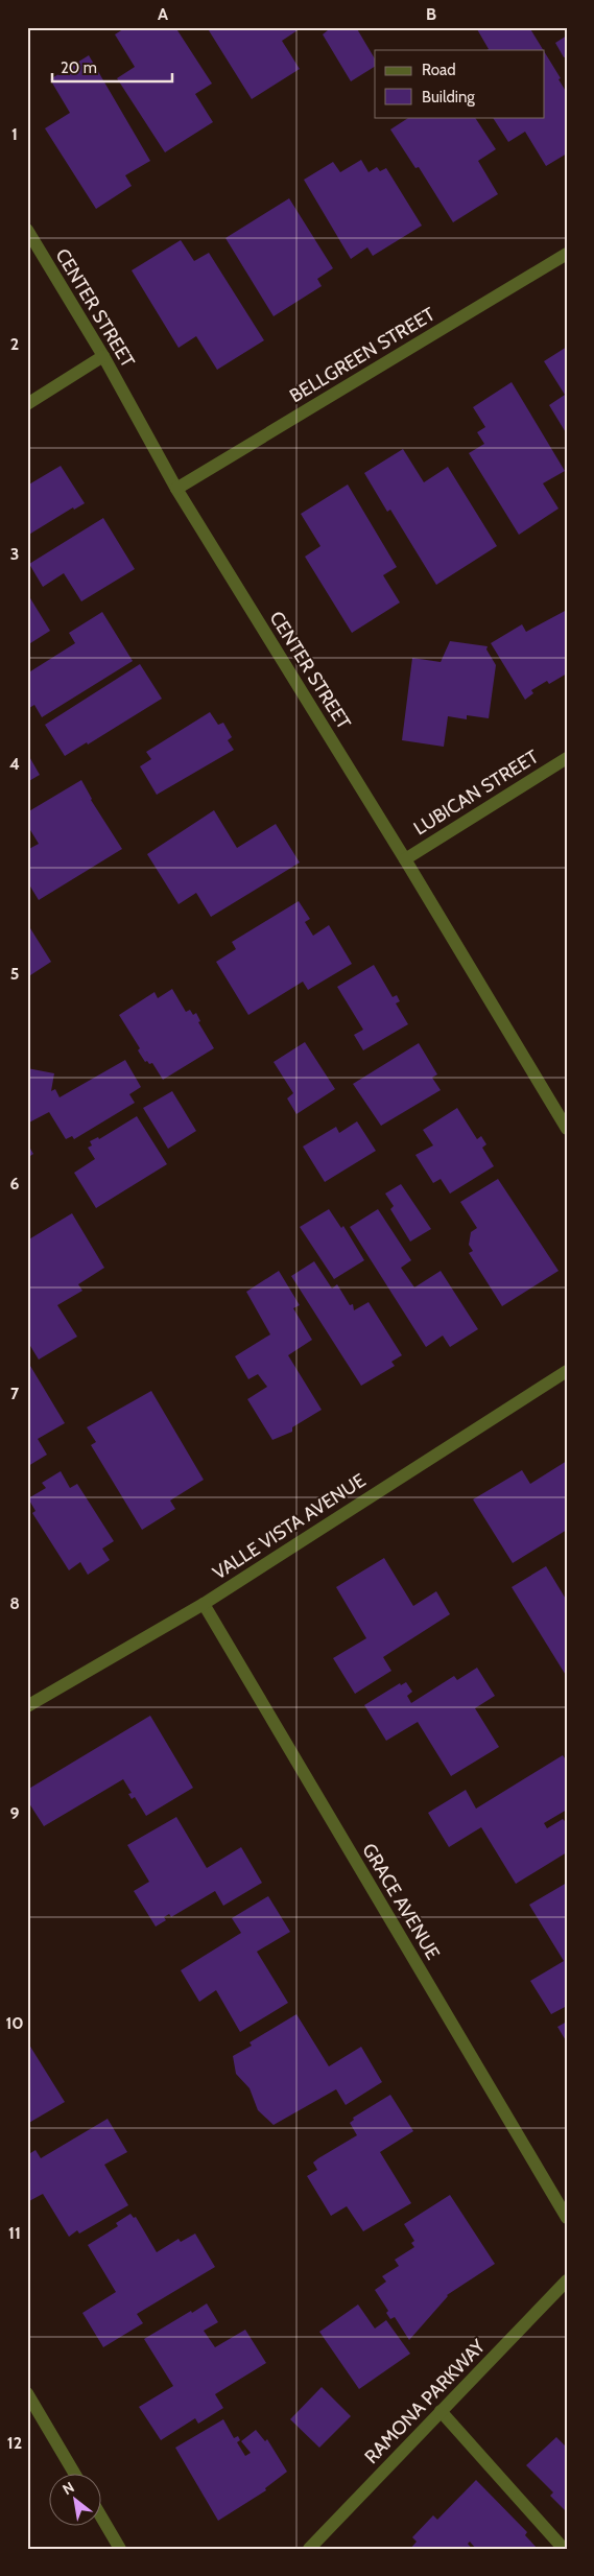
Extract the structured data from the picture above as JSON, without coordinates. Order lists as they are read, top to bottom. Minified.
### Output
{"streets":{"street":["CENTER STREET","BELLGREEN STREET","LUBICAN STREET","VALLE VISTA AVENUE","GRACE AVENUE","RAMONA PARKWAY"]},"crossings":[["CENTER STREET","BELLGREEN STREET"],["CENTER STREET","LUBICAN STREET"],["VALLE VISTA AVENUE","GRACE AVENUE"]],"legend":["Road","Building"],"scale_bar":"20 m","north":"top left","grid":{"columns":["A","B"],"rows":["1","2","3","4","5","6","7","8","9","10","11","12"]}}
